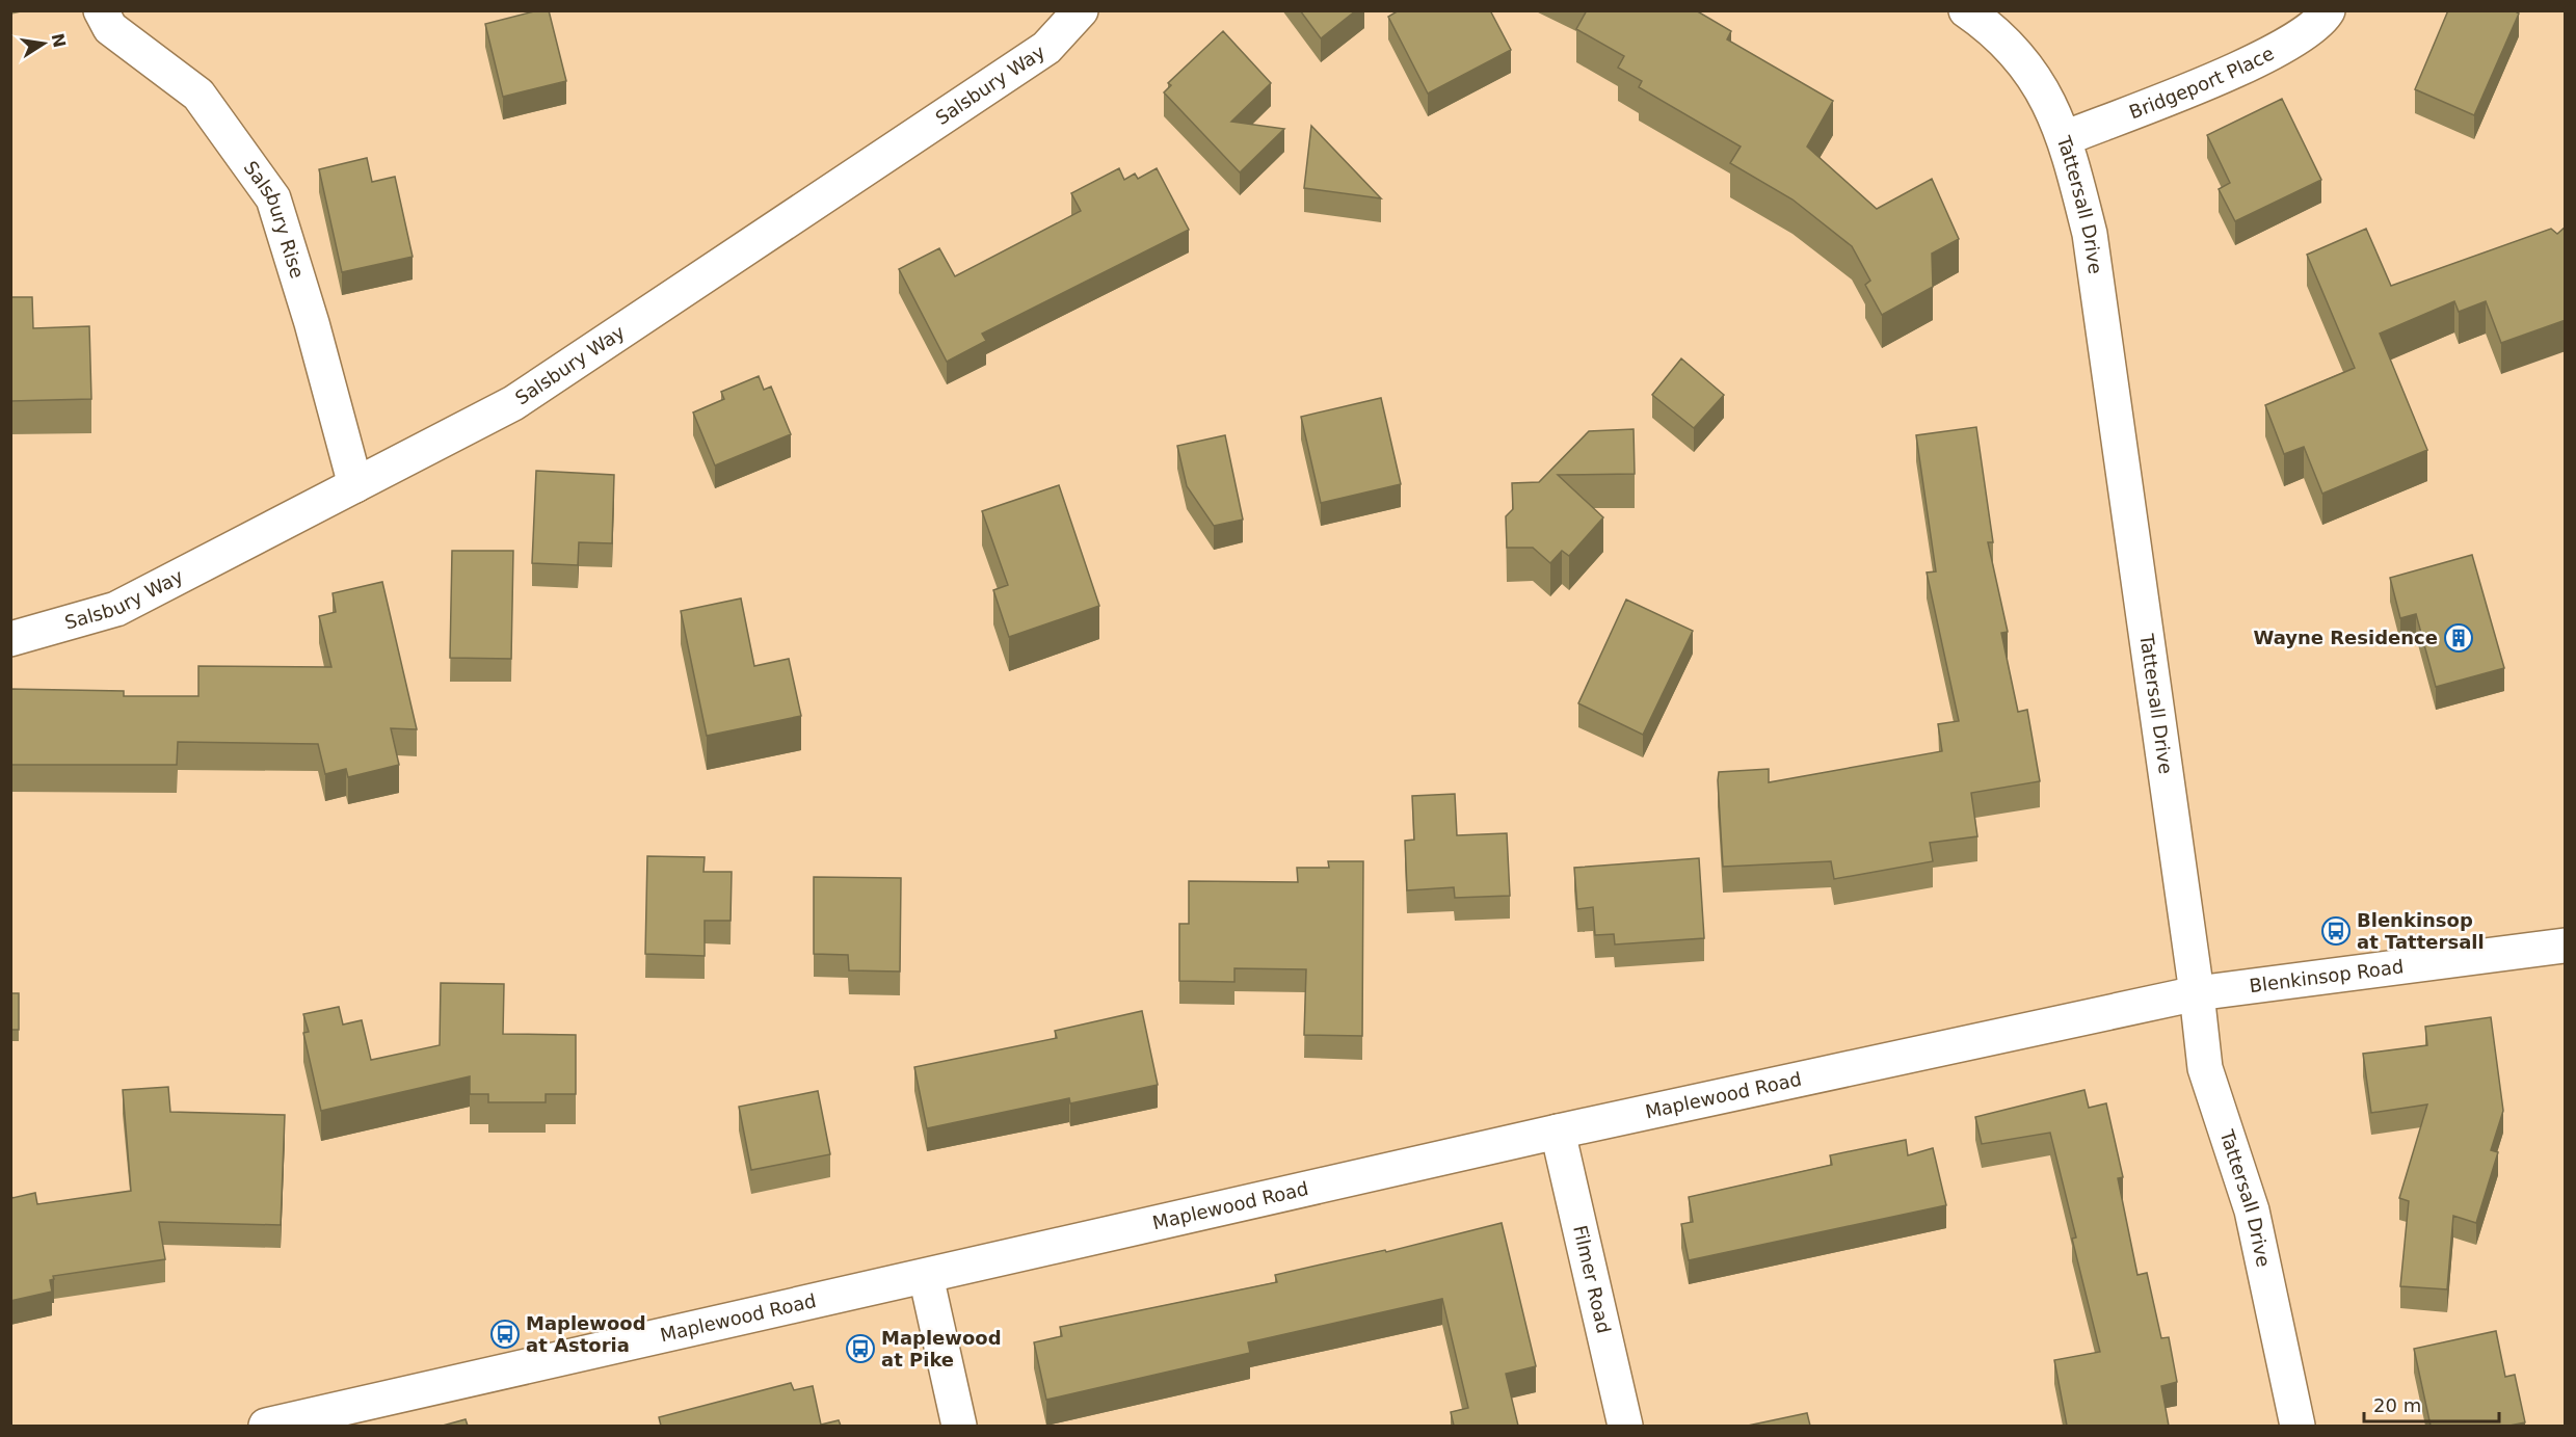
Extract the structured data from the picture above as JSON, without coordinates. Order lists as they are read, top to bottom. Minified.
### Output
{"streets":{"street":["Bridgeport Place","Salsbury Way","Tattersall Drive","Salsbury Rise","Blenkinsop Road","Maplewood Road","Filmer Road"]},"crossings":[["Bridgeport Place","Tattersall Drive"],["Salsbury Way","Salsbury Rise"],["Tattersall Drive","Blenkinsop Road"],["Tattersall Drive","Maplewood Road"],["Blenkinsop Road","Maplewood Road"],["Maplewood Road","Filmer Road"]],"places":{"building":["Wayne Residence"],"bus stop":["Blenkinsop at Tattersall","Maplewood at Astoria","Maplewood at Pike"]},"scale_bar":"20 m","north":"right"}
